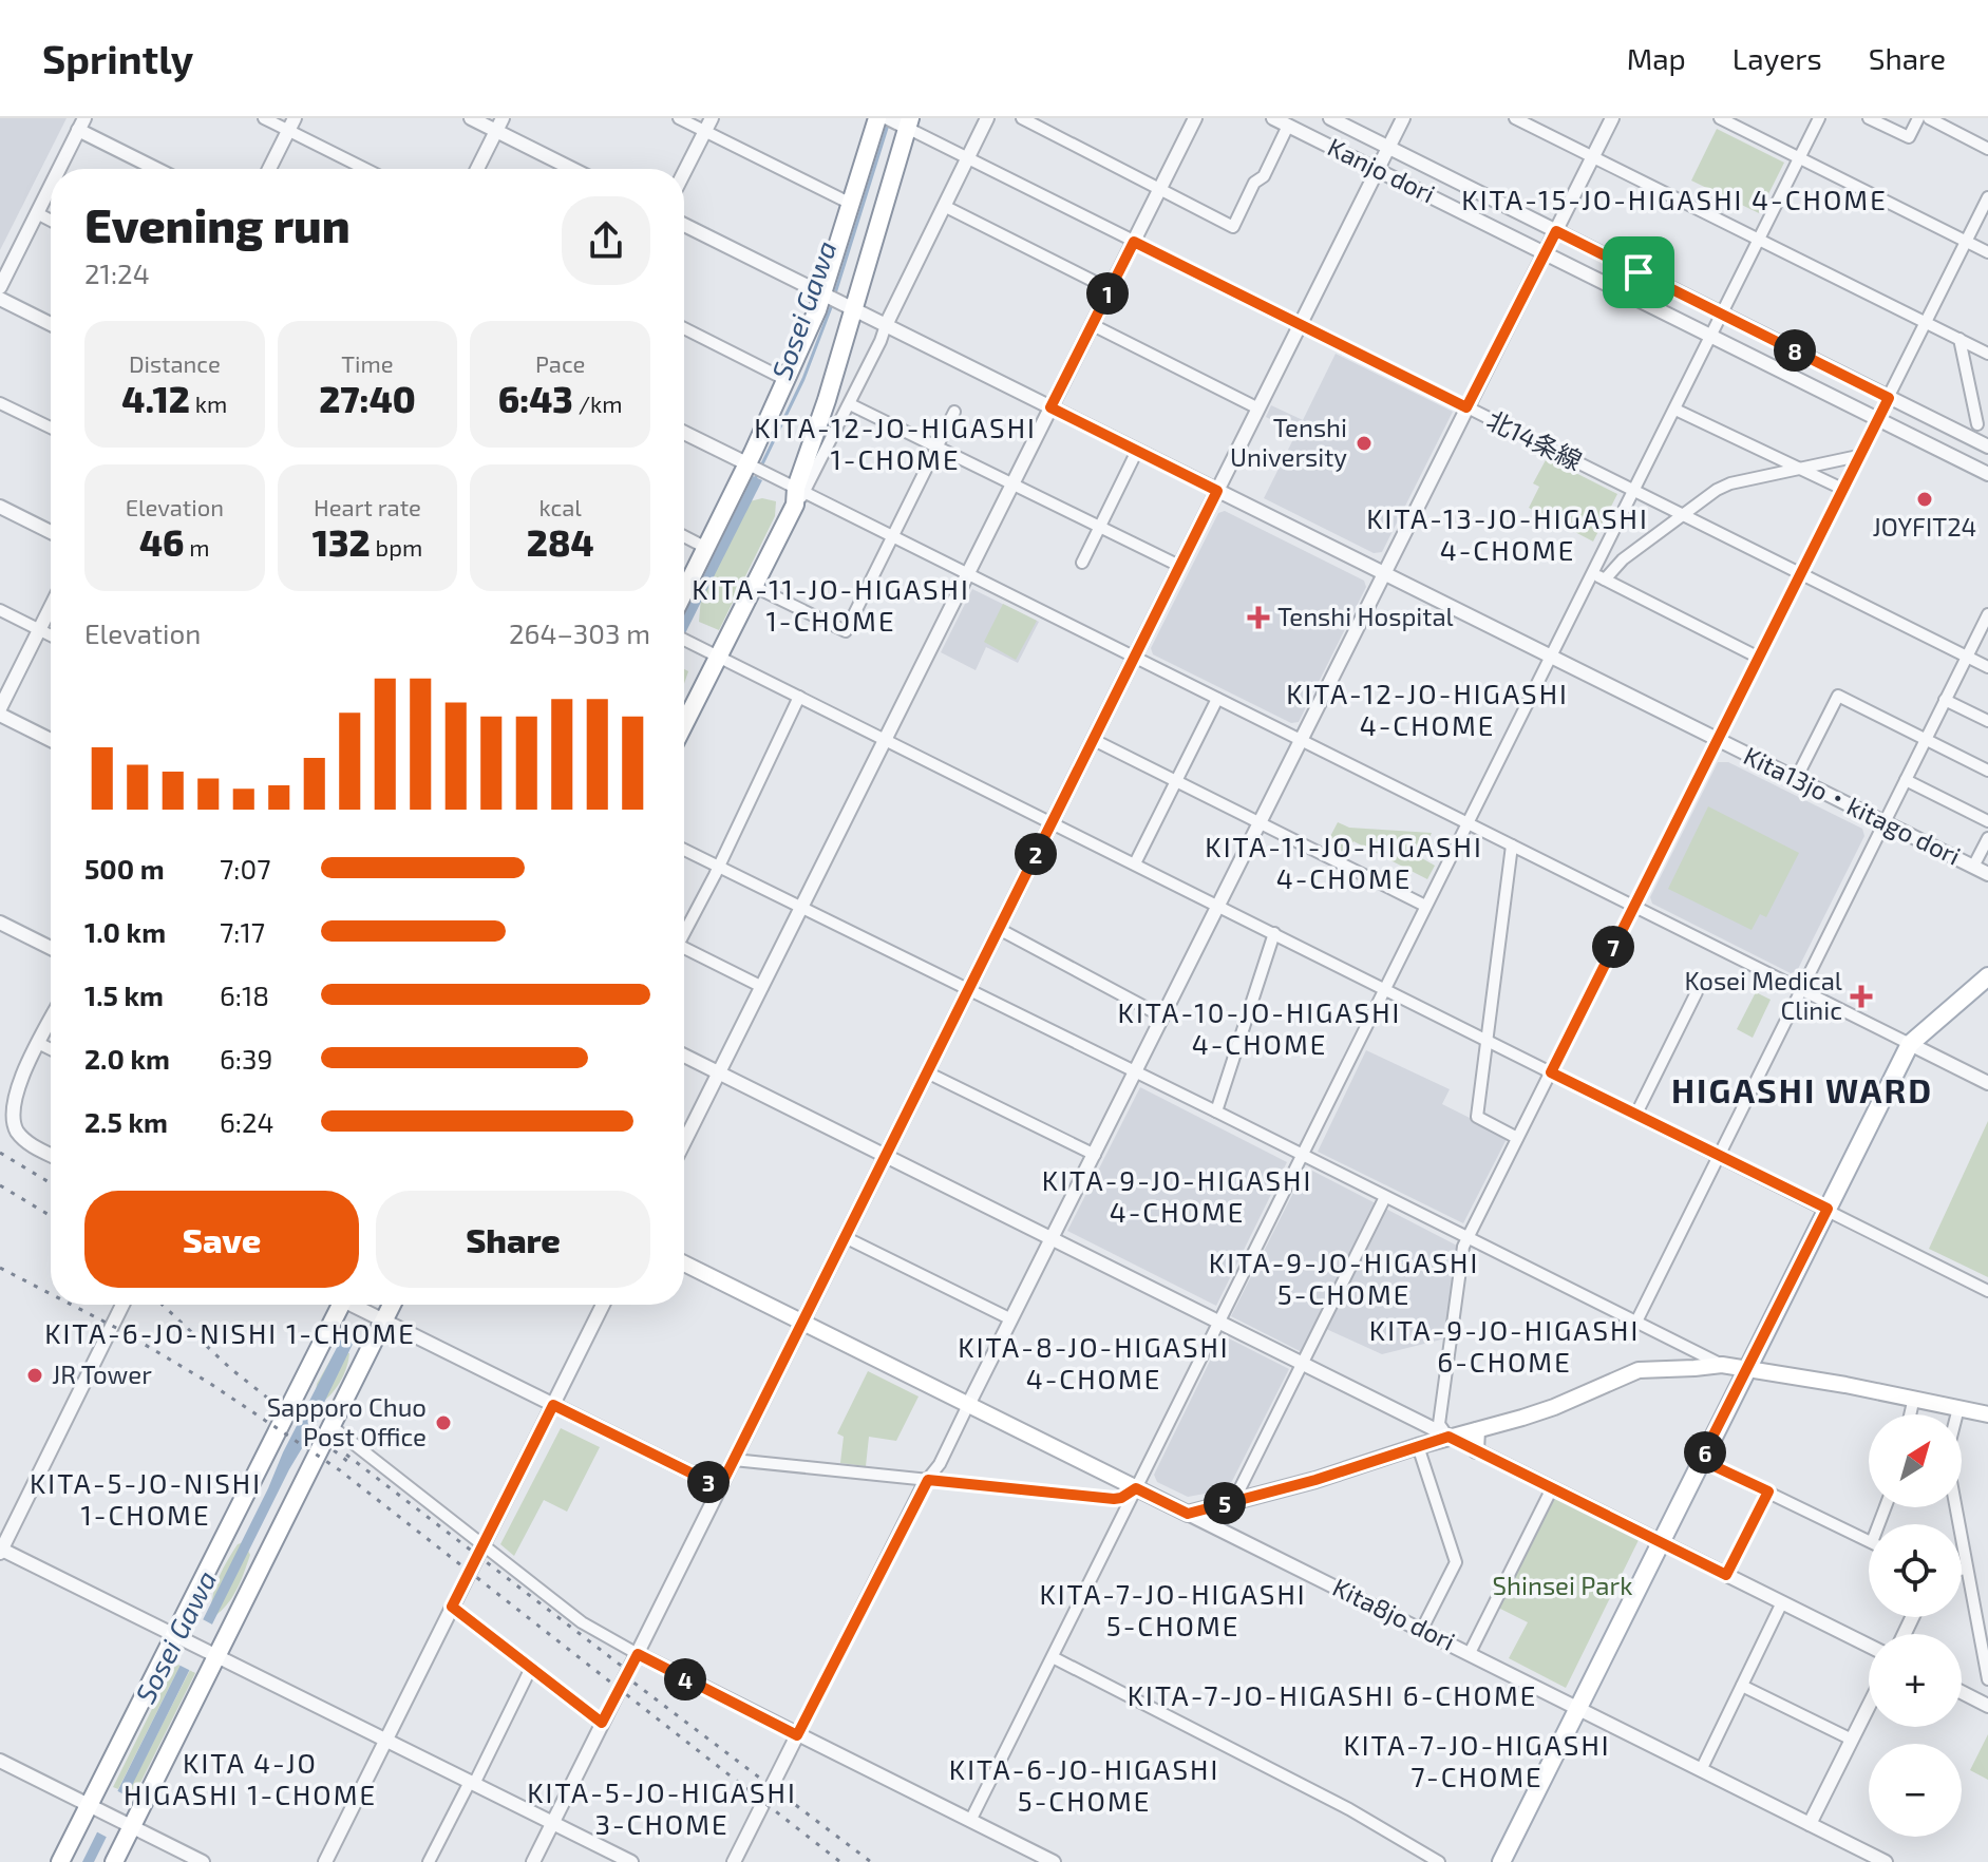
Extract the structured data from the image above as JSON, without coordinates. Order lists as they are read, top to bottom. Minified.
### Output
{"streets":{"main road":["Kita8jo dori"],"street":["Kanjo dori","北14条線","Kita13jo・kitago dori"]},"districts":["KITA-15-JO-HIGASHI 4-CHOME","KITA-12-JO-HIGASHI 1-CHOME","KITA-13-JO-HIGASHI 4-CHOME","KITA-11-JO-HIGASHI 1-CHOME","KITA-12-JO-HIGASHI 4-CHOME","KITA-11-JO-HIGASHI 4-CHOME","KITA-10-JO-HIGASHI 4-CHOME","HIGASHI WARD","KITA-9-JO-HIGASHI 4-CHOME","KITA-9-JO-HIGASHI 5-CHOME","KITA-9-JO-HIGASHI 6-CHOME","KITA-6-JO-NISHI 1-CHOME","KITA-8-JO-HIGASHI 4-CHOME","KITA-5-JO-NISHI 1-CHOME","KITA-7-JO-HIGASHI 5-CHOME","KITA-7-JO-HIGASHI 6-CHOME","KITA-7-JO-HIGASHI 7-CHOME","KITA 4-JO HIGASHI 1-CHOME","KITA-6-JO-HIGASHI 5-CHOME","KITA-5-JO-HIGASHI 3-CHOME"],"water":["Sosei Gawa"],"parks":["Shinsei Park"],"places":{"other":["Tenshi University","JOYFIT24","JR Tower","Sapporo Chuo Post Office"],"health":["Tenshi Hospital","Kosei Medical Clinic"]},"north":"top right","page":{"header":"Sprintly","nav":["Map","Layers","Share"],"heading":["Evening run","21:24"],"pins":["1","8","2","7","6","3","5","4"],"stats":[["Distance","4.12 km"],["Time","27:40"],["Pace","6:43 /km"],["Elevation","46 m"],["Heart rate","132 bpm"],["kcal","284"]],"chart":["Elevation","264–303 m"],"list":[{"name":"500 m","note":"7:07"},{"name":"1.0 km","note":"7:17"},{"name":"1.5 km","note":"6:18"},{"name":"2.0 km","note":"6:39"},{"name":"2.5 km","note":"6:24"}],"buttons":["Save","Share"],"map_buttons":["+","−"]}}
